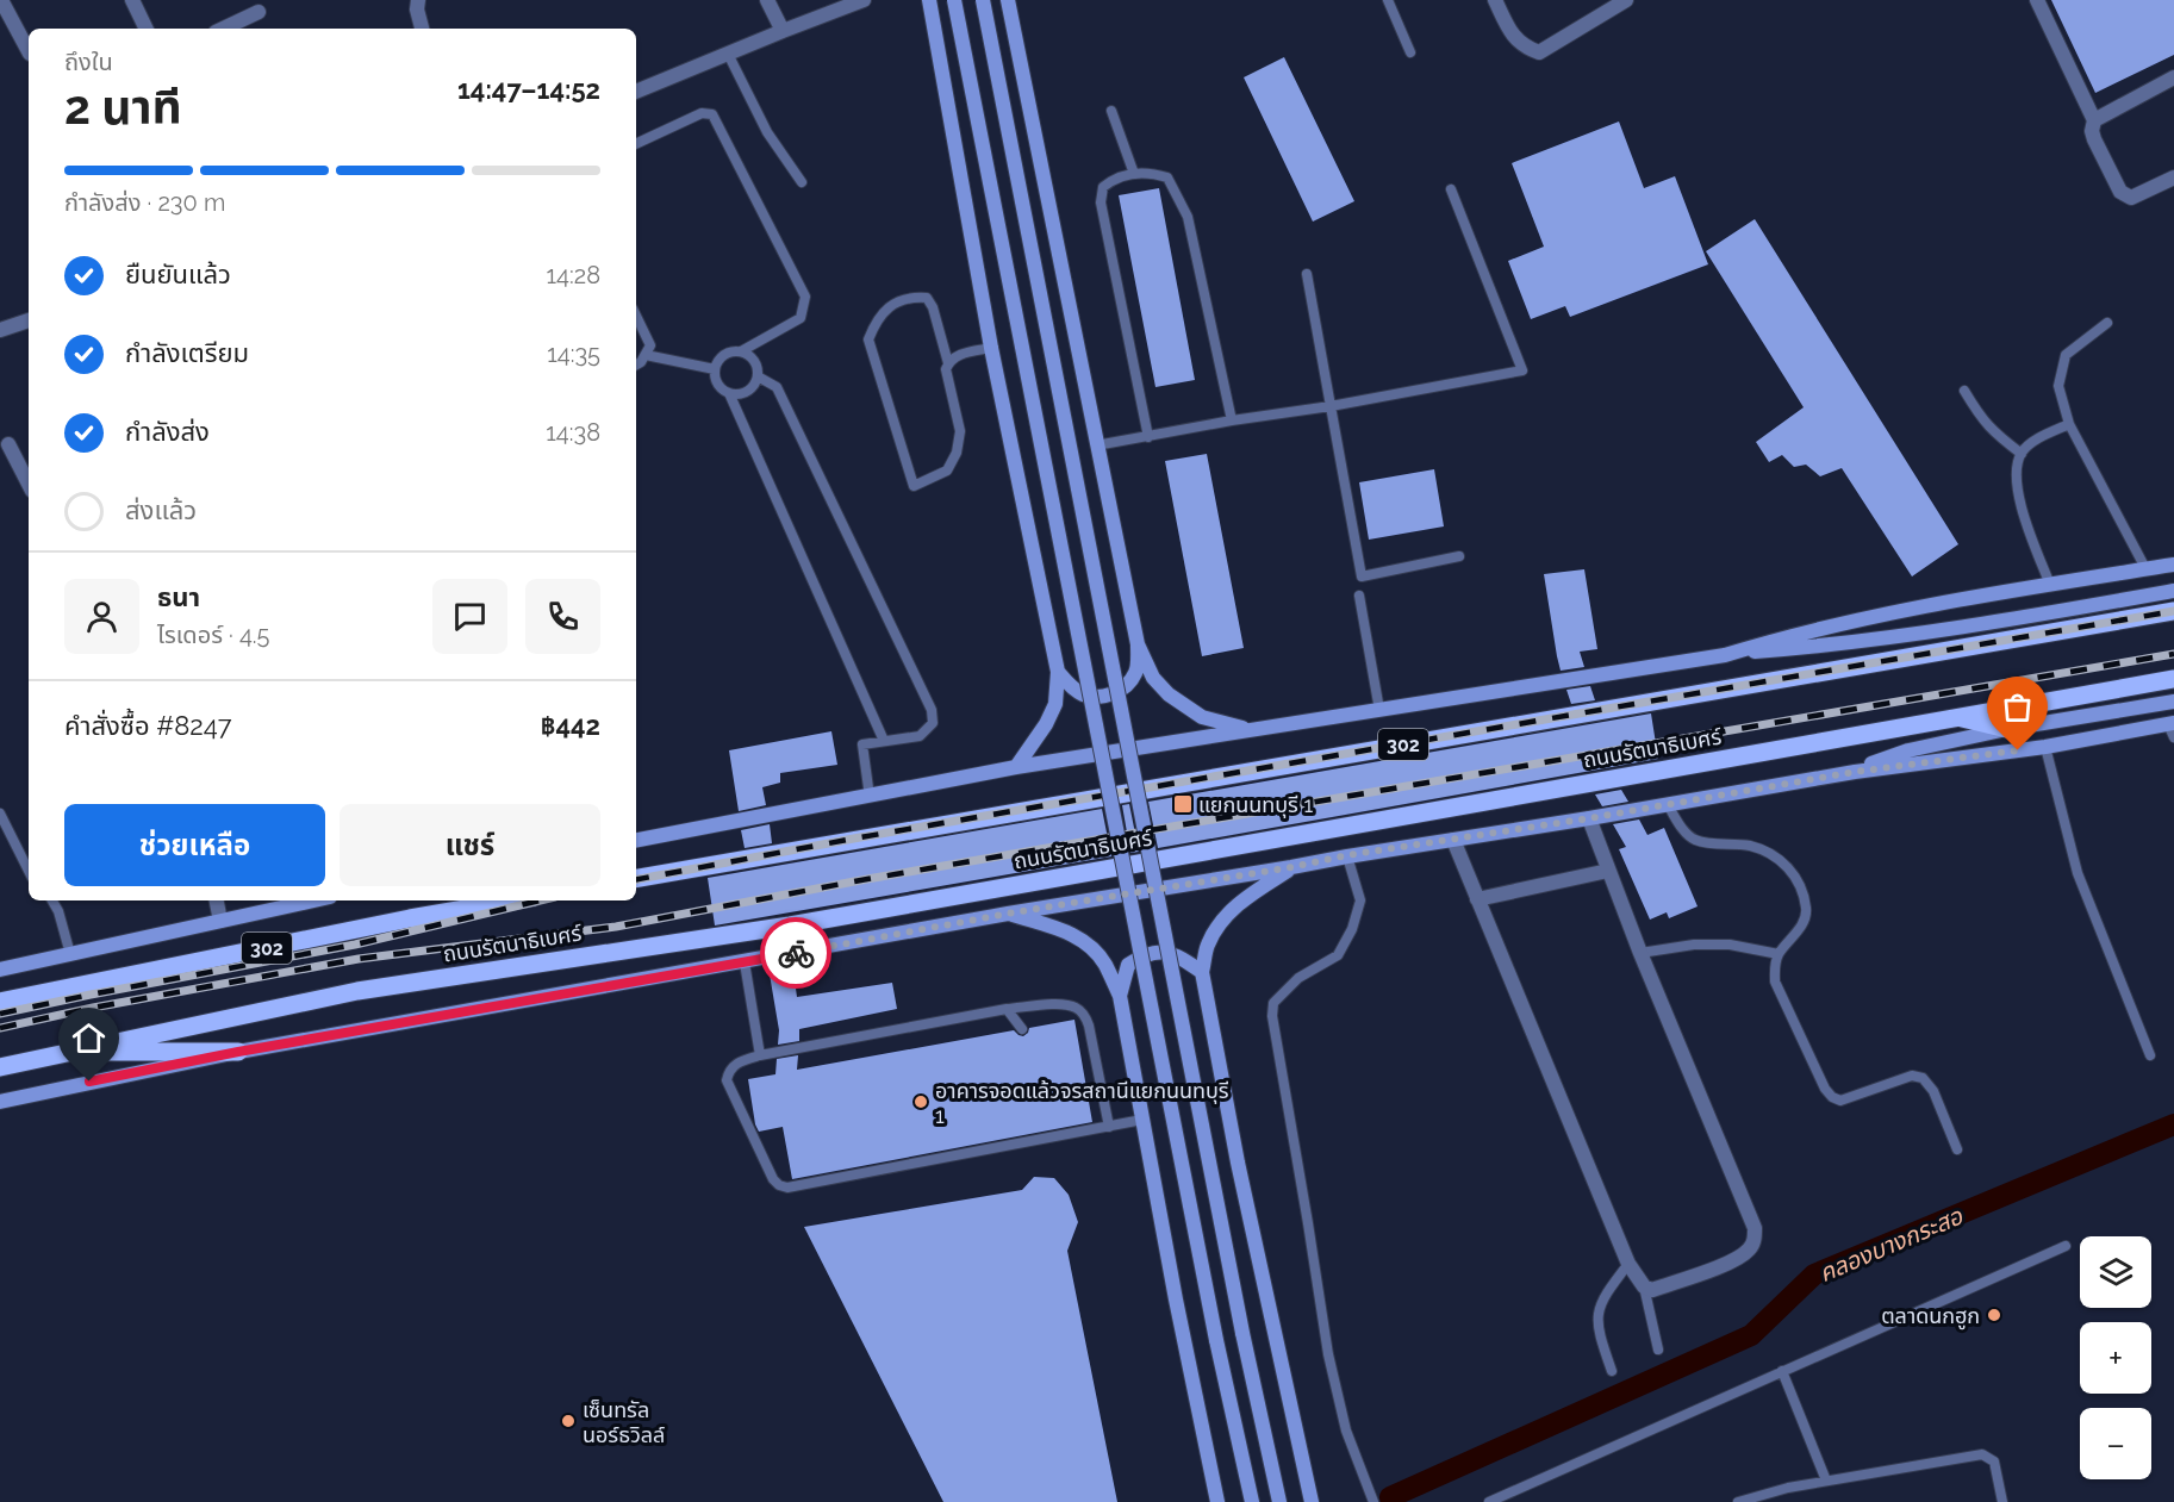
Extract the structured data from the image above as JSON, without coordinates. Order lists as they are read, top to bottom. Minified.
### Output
{"streets":{"main road":["302","ถนนรัตนาธิเบศร์"]},"water":["คลองบางกระสอ"],"places":{"transit":["แยกนนทบุรี 1"],"other":["อาคารจอดแล้วจรสถานีแยกนนทบุรี 1","ตลาดนกฮูก","เซ็นทรัล นอร์ธวิลล์"]},"page":{"heading":["2 นาที","ถึงใน","14:47–14:52"],"panel":["ธนา","ไรเดอร์ · 4.5","คำสั่งซื้อ #8247","฿442"],"bar":"กำลังส่ง · 230 m","list":[["ยืนยันแล้ว","14:28"],["กำลังเตรียม","14:35"],["กำลังส่ง","14:38"],"ส่งแล้ว"],"buttons":["ช่วยเหลือ","แชร์"],"map_buttons":["+","−"]}}
